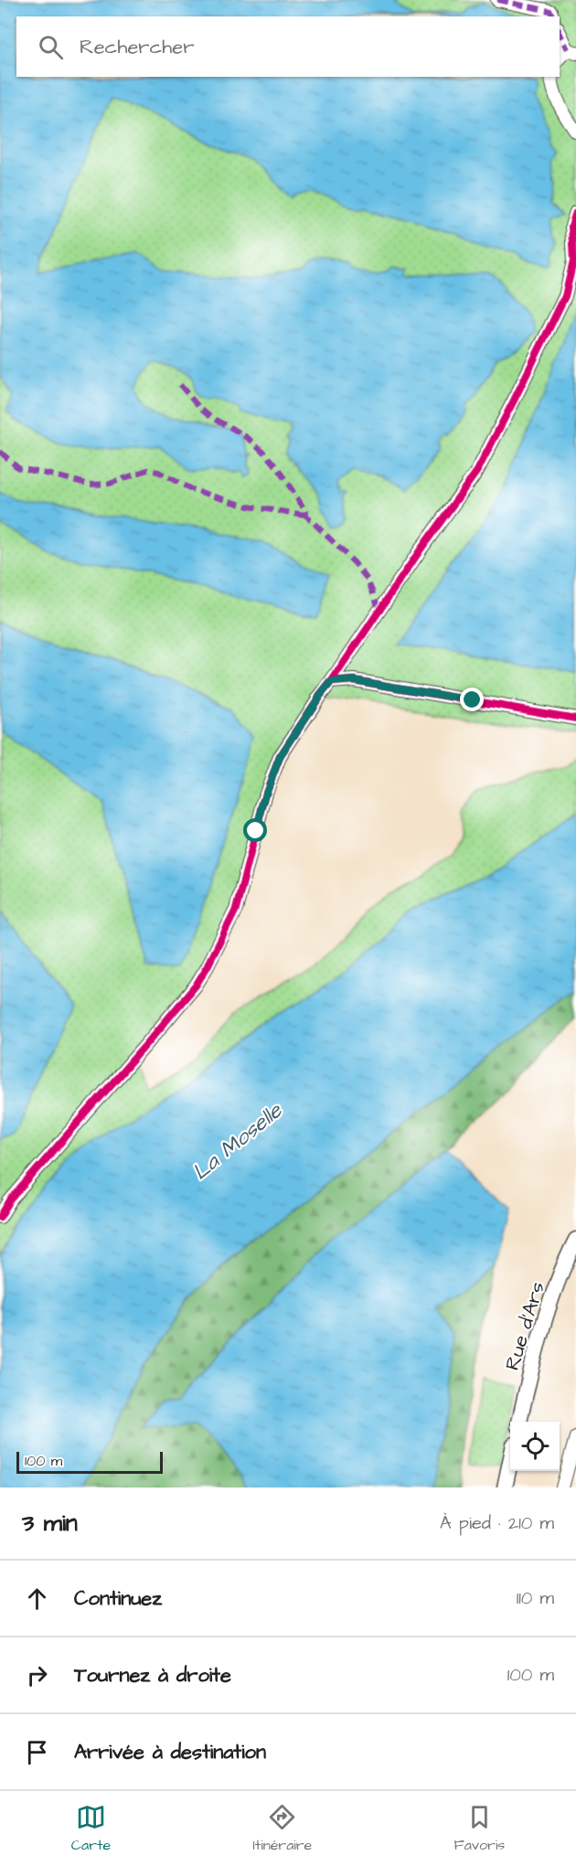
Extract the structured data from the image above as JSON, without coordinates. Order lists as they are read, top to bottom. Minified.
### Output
{"streets":{"main road":["Rue d'Ars"]},"water":["La Moselle"],"scale_bar":"100 m","page":{"search":"Rechercher","scale":"100 m","heading":["3 min","À pied · 210 m"],"list":[["Continuez","110 m"],["Tournez à droite","100 m"],"Arrivée à destination"],"nav":["Carte","Itinéraire","Favoris"]}}
